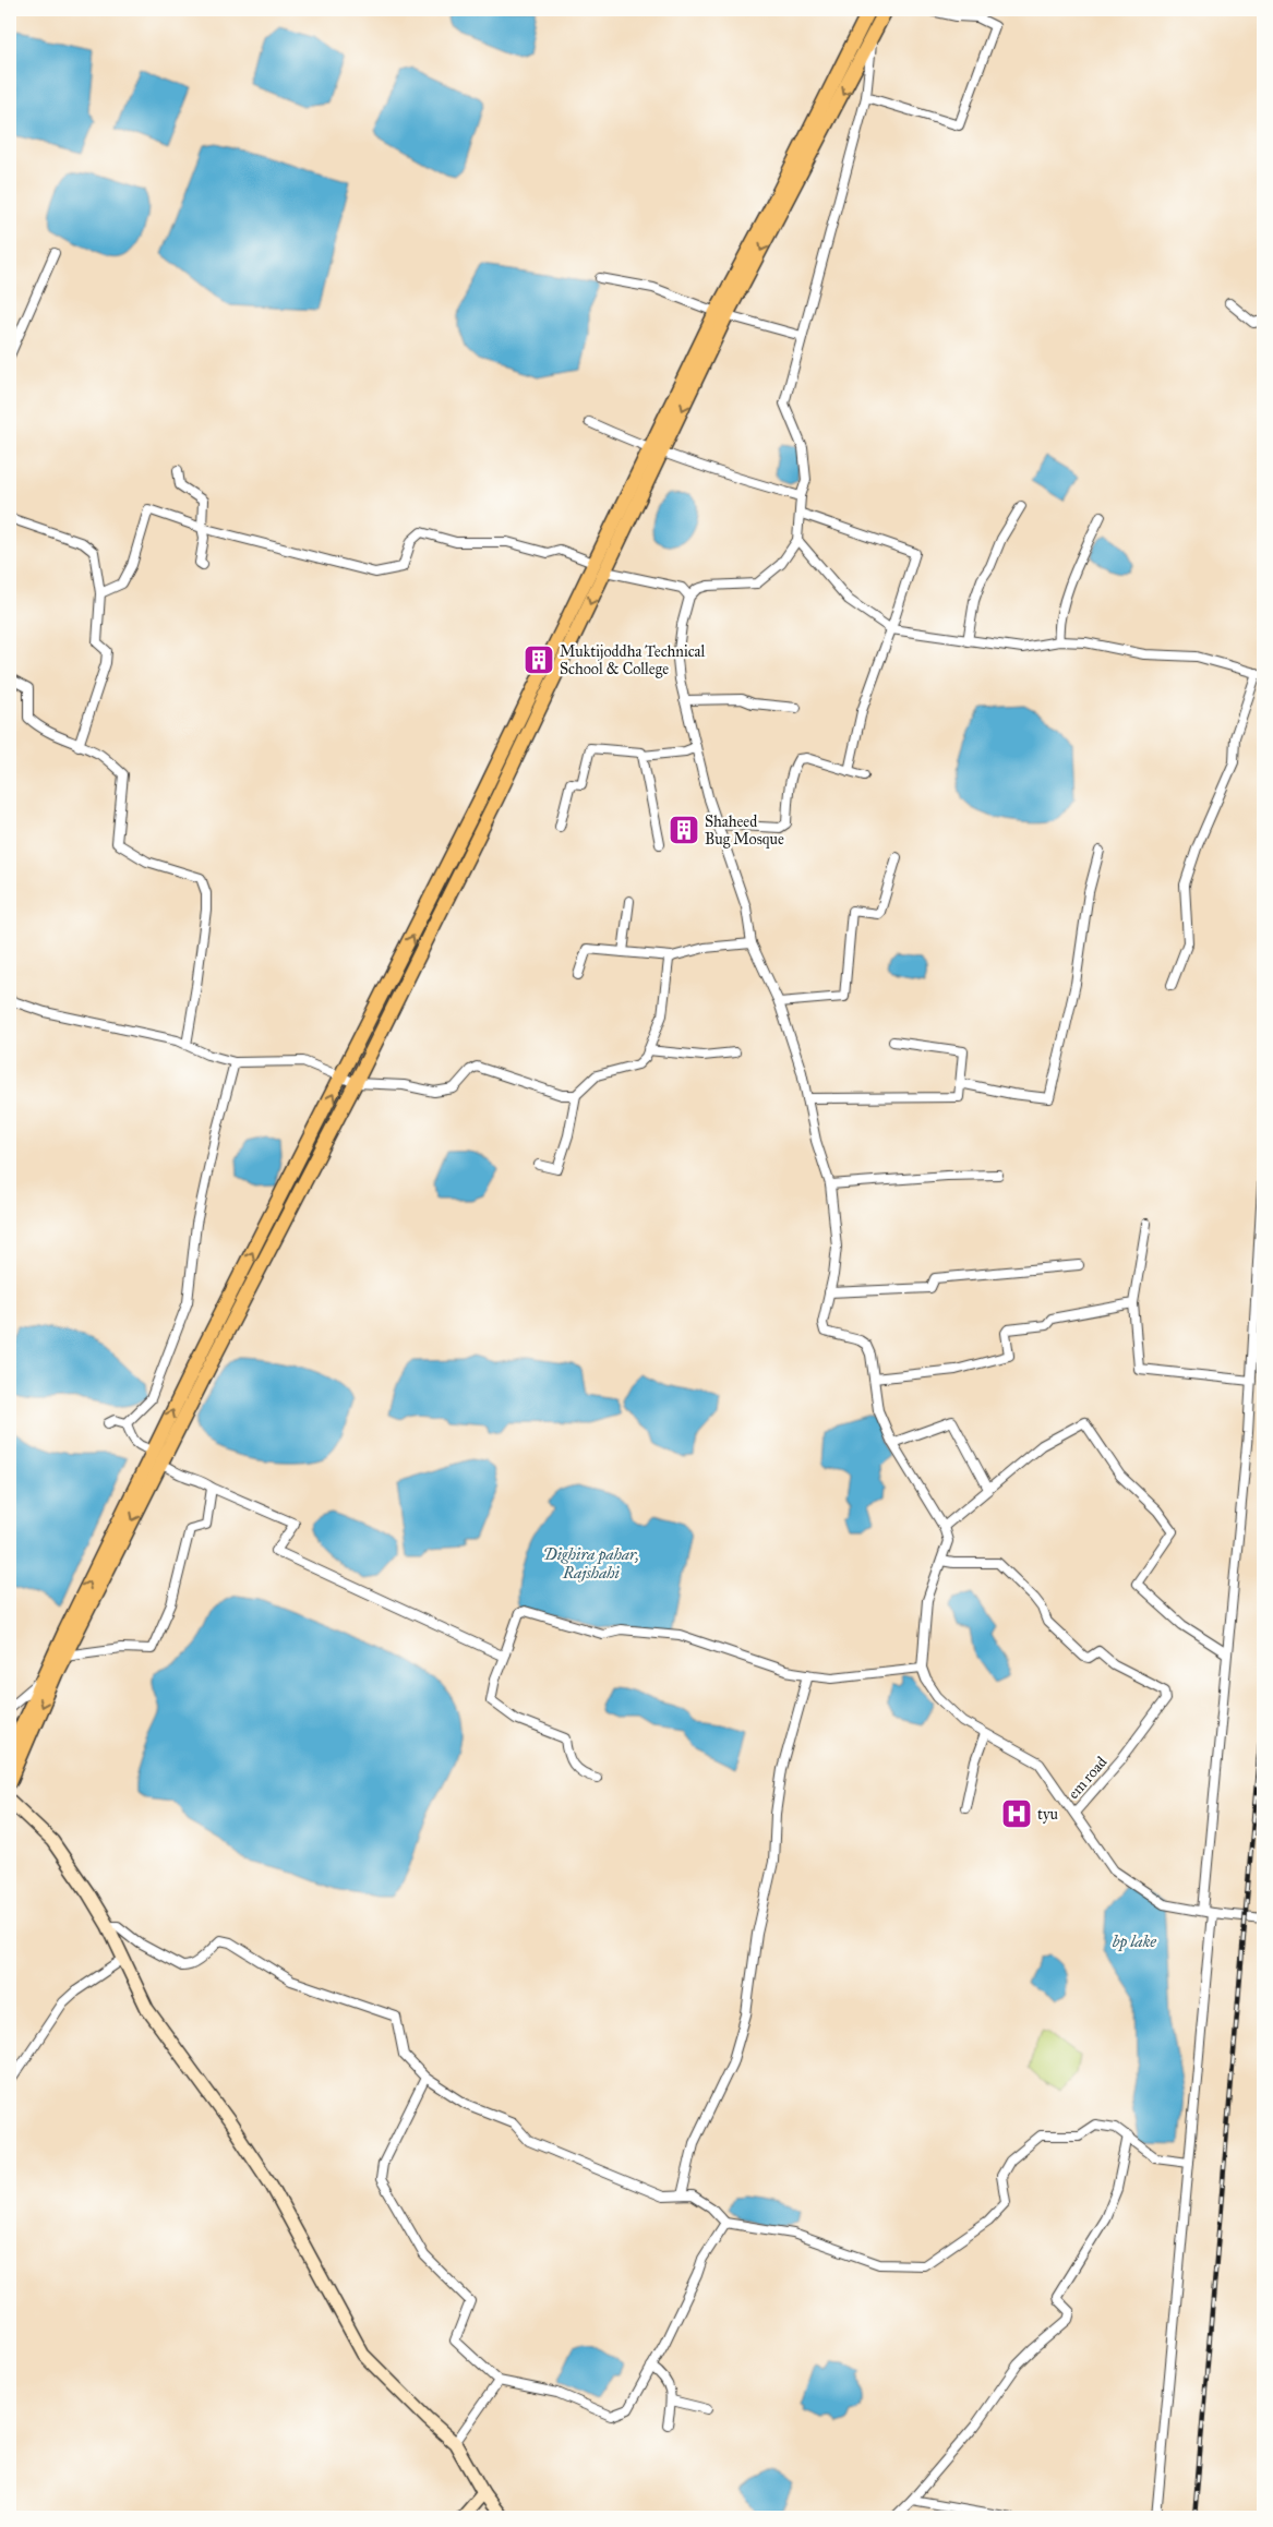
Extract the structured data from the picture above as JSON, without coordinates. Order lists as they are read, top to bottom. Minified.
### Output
{"streets":{"street":["em road"]},"water":["Dighira pahar, Rajshahi","bp lake"],"places":{"building":["Muktijoddha Technical School & College","Shaheed Bug Mosque"],"hospital":["tyu"]}}
